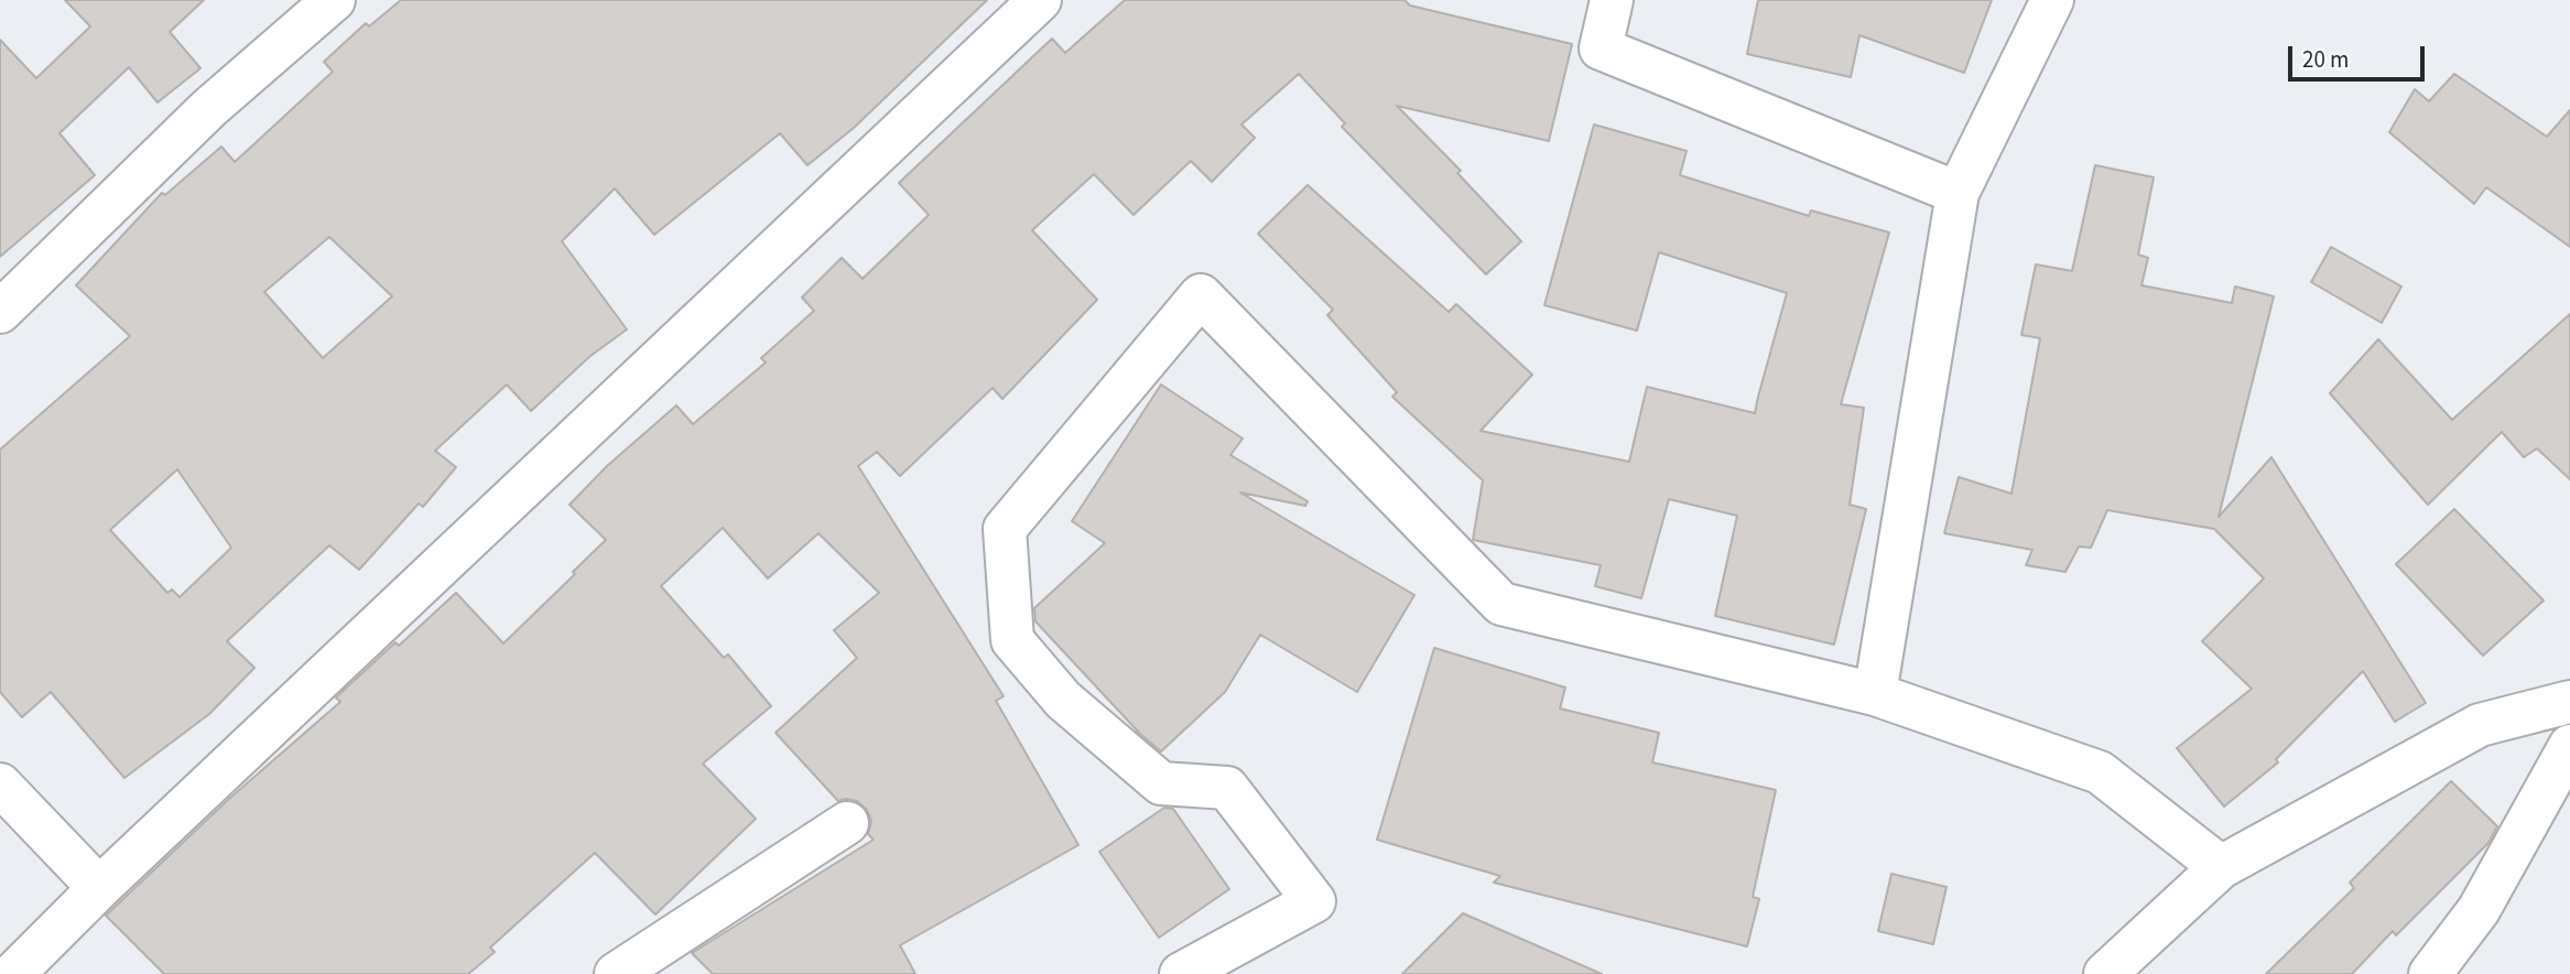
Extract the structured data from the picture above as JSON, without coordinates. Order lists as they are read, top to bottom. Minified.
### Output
{"scale_bar":"20 m"}
